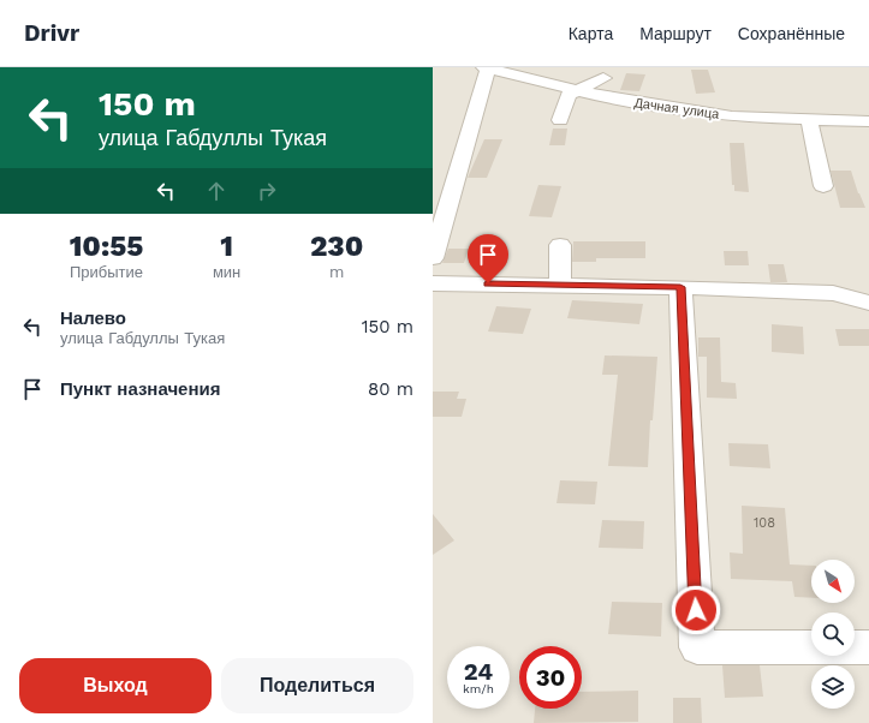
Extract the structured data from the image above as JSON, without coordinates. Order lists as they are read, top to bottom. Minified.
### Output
{"streets":{"street":["Дачная улица"]},"house_numbers":["108"],"north":"bottom right","page":{"header":"Drivr","nav":["Карта","Маршрут","Сохранённые"],"turn":["150 m","улица Габдуллы Тукая"],"eta":["10:55","Прибытие","1","мин","230","m"],"list":[{"name":"Налево","note":"улица Габдуллы Тукая","value":"150 m"},{"name":"Пункт назначения","value":"80 m"}],"speed":"24 km/h","limit":"30","buttons":["Выход","Поделиться"]}}
